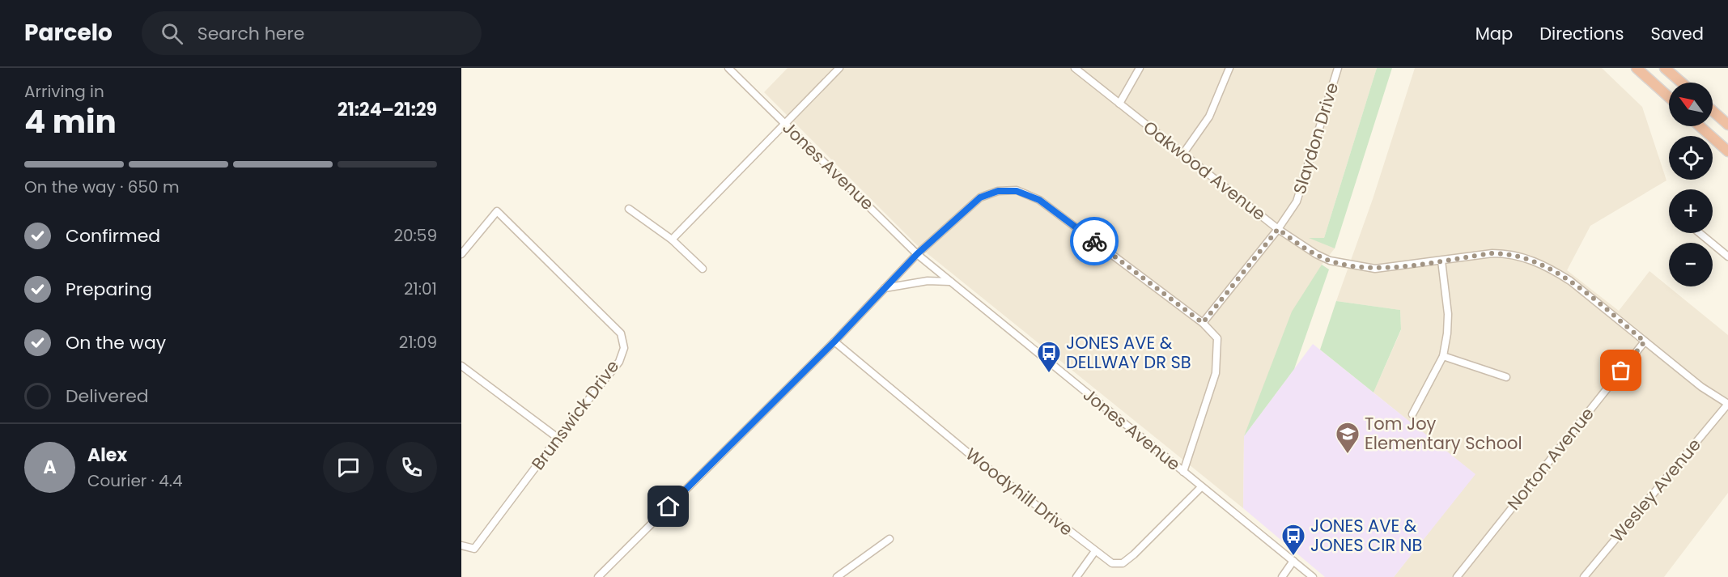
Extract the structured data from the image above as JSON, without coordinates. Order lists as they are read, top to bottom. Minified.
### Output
{"streets":{"street":["Slaydon Drive","Jones Avenue","Oakwood Avenue","Brunswick Drive","Norton Avenue","Wesley Avenue","Woodyhill Drive"]},"crossings":[["Slaydon Drive","Oakwood Avenue"],["Jones Avenue","Woodyhill Drive"],["Oakwood Avenue","Norton Avenue"],["Oakwood Avenue","Wesley Avenue"]],"places":{"bus stop":["JONES AVE & DELLWAY DR SB","JONES AVE & JONES CIR NB"],"school or university":["Tom Joy Elementary School"]},"north":"top left","page":{"header":"Parcelo","search":"Search here","nav":["Map","Directions","Saved"],"heading":["4 min","Arriving in","21:24–21:29"],"panel":["Alex","Courier · 4.4"],"map_buttons":["+","−"],"bar":"On the way · 650 m","list":[["Confirmed","20:59"],["Preparing","21:01"],["On the way","21:09"],"Delivered"],"round":"A"}}
